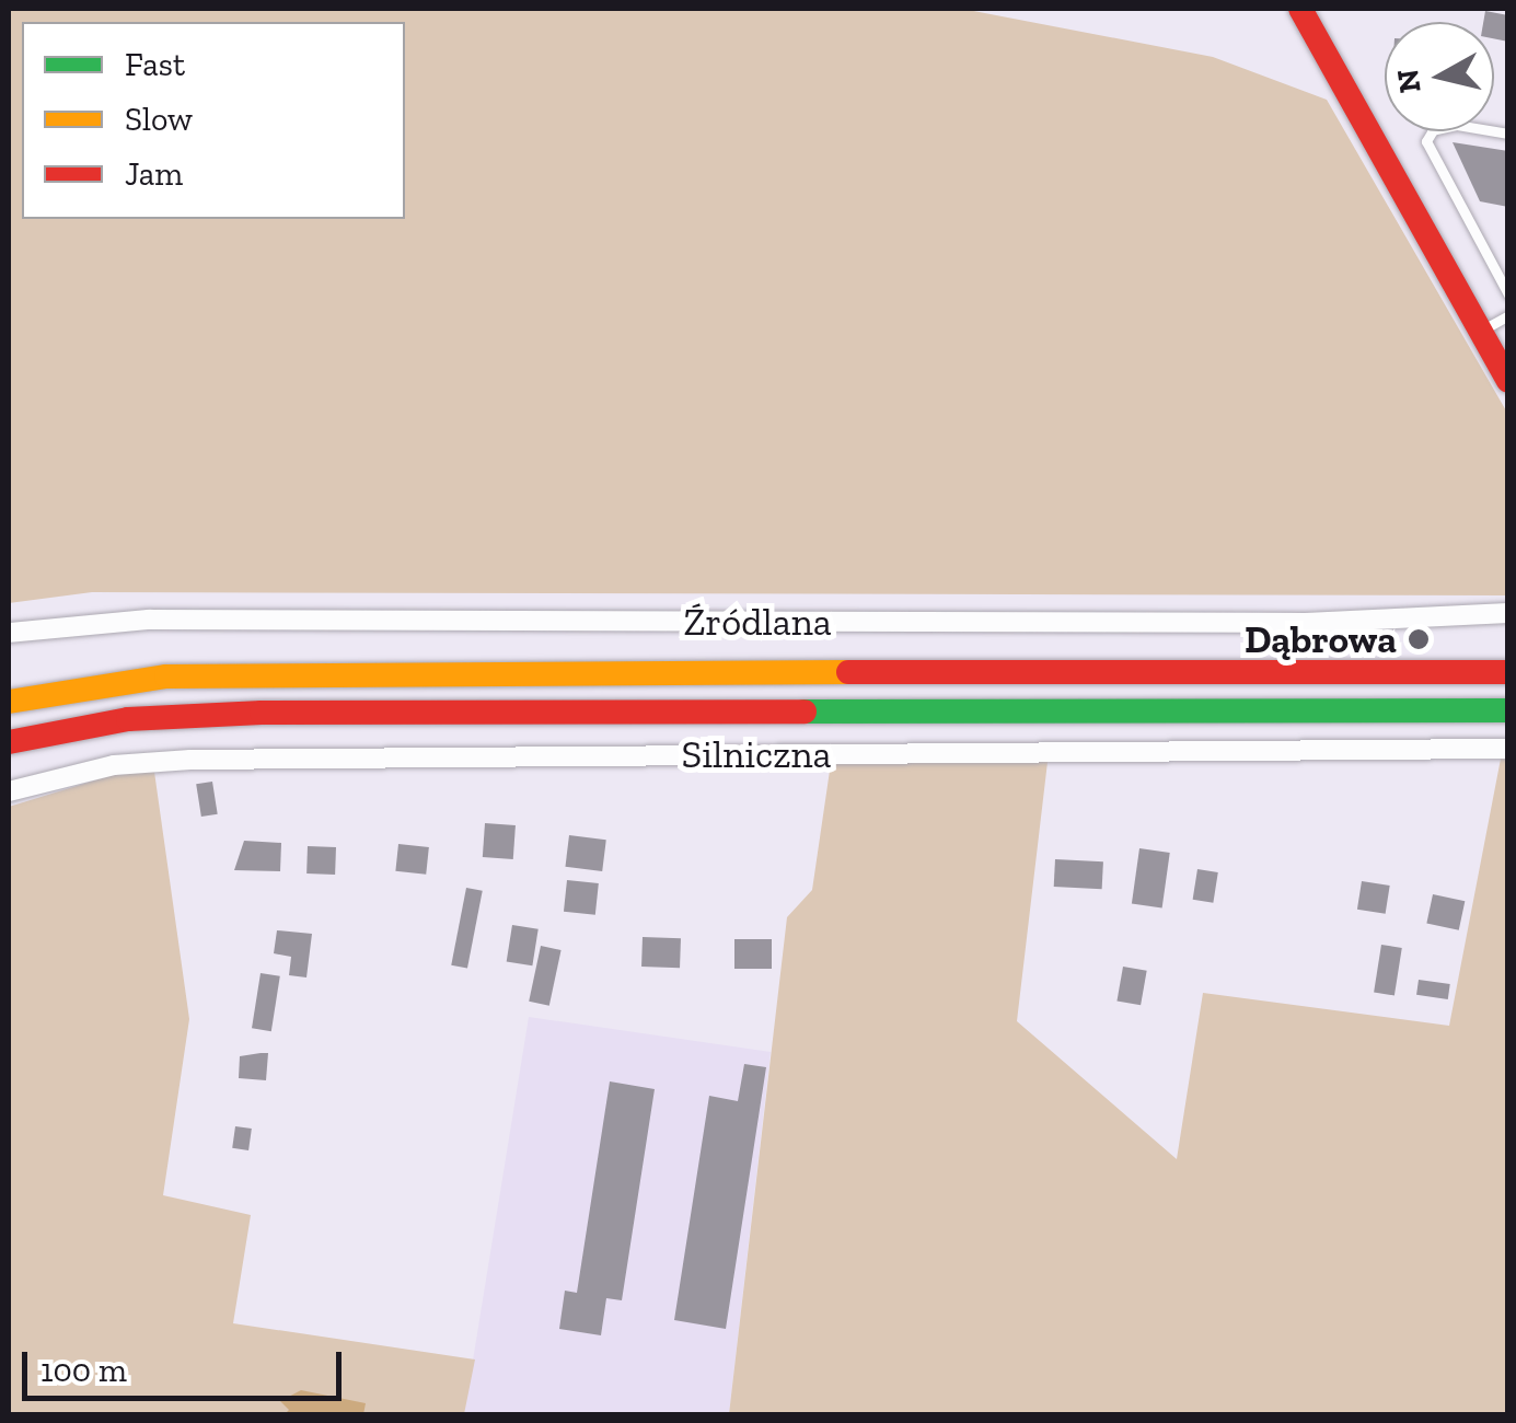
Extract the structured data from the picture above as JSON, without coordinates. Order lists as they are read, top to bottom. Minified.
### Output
{"streets":{"street":["Źródlana","Silniczna"]},"places":["Dąbrowa"],"legend":["Fast","Slow","Jam"],"scale_bar":"100 m","north":"left"}
